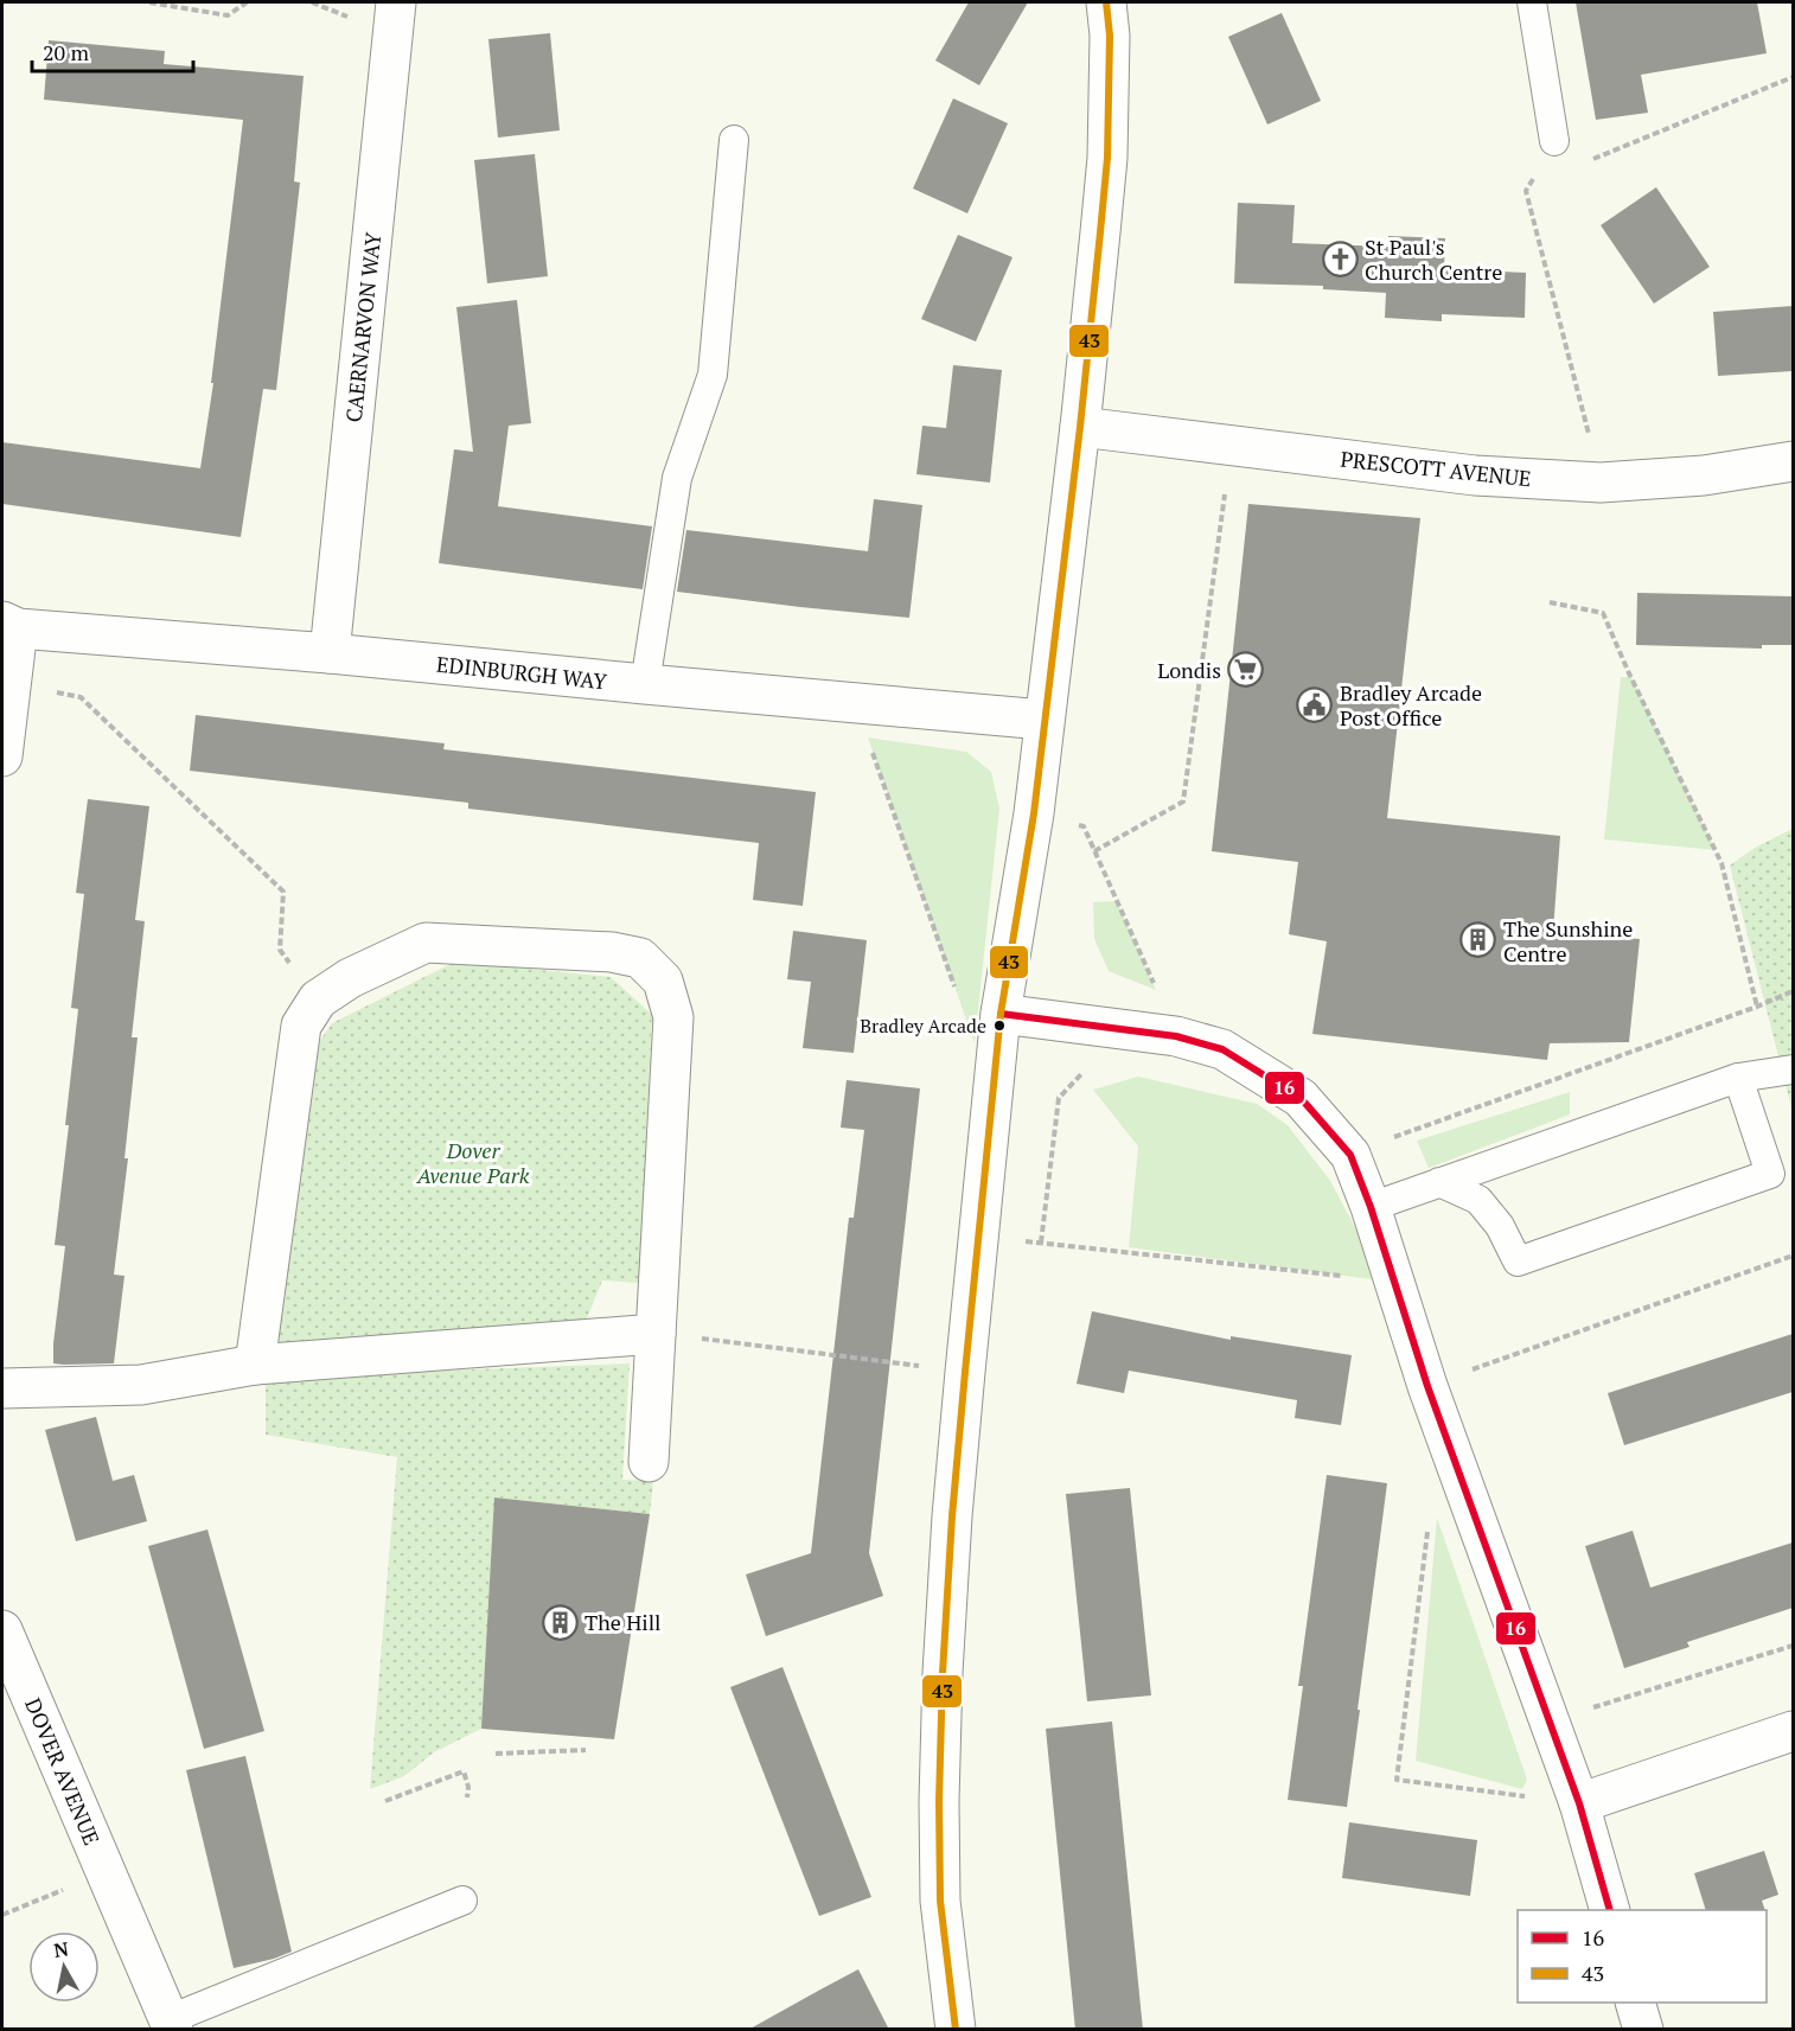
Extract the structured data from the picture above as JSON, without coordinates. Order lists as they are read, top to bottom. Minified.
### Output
{"streets":{"street":["CAERNARVON WAY","PRESCOTT AVENUE","EDINBURGH WAY","DOVER AVENUE"]},"crossings":[["CAERNARVON WAY","EDINBURGH WAY"]],"parks":["Dover Avenue Park"],"places":{"church":["St Paul's Church Centre"],"supermarket":["Londis"],"public building":["Bradley Arcade Post Office"],"building":["The Sunshine Centre","The Hill"],"other":["Bradley Arcade"]},"lines":["transit line 43","transit line 16"],"legend":["16","43"],"scale_bar":"20 m","north":"top"}
